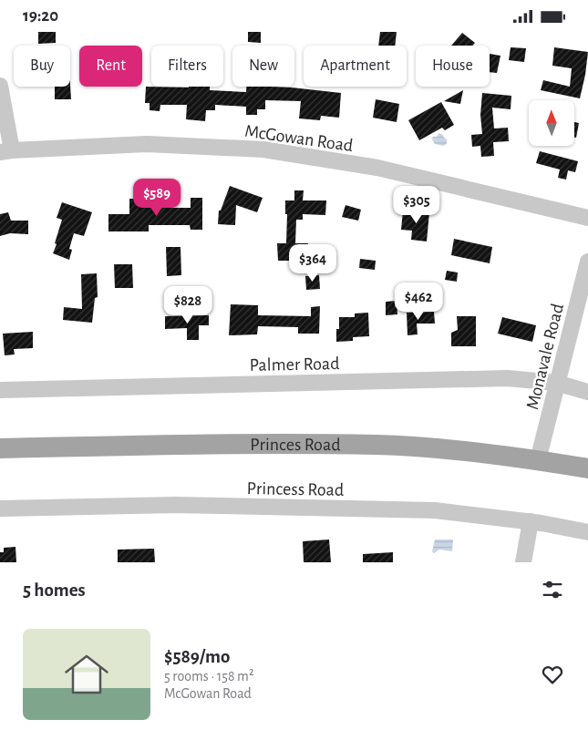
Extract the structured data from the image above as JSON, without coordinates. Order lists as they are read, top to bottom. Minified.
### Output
{"streets":{"main road":["Princes Road"],"street":["McGowan Road","Monavale Road","Palmer Road","Princess Road"]},"crossings":[["Monavale Road","Palmer Road"],["Monavale Road","Princes Road"]],"north":"top","page":{"status":"19:20","chip":["Buy","Rent","Filters","New","Apartment","House"],"price":["$589","$305","$364","$462","$828"],"heading":"5 homes","list":[{"name":"$589/mo","note":"5 rooms · 158 m² · McGowan Road"}]}}
